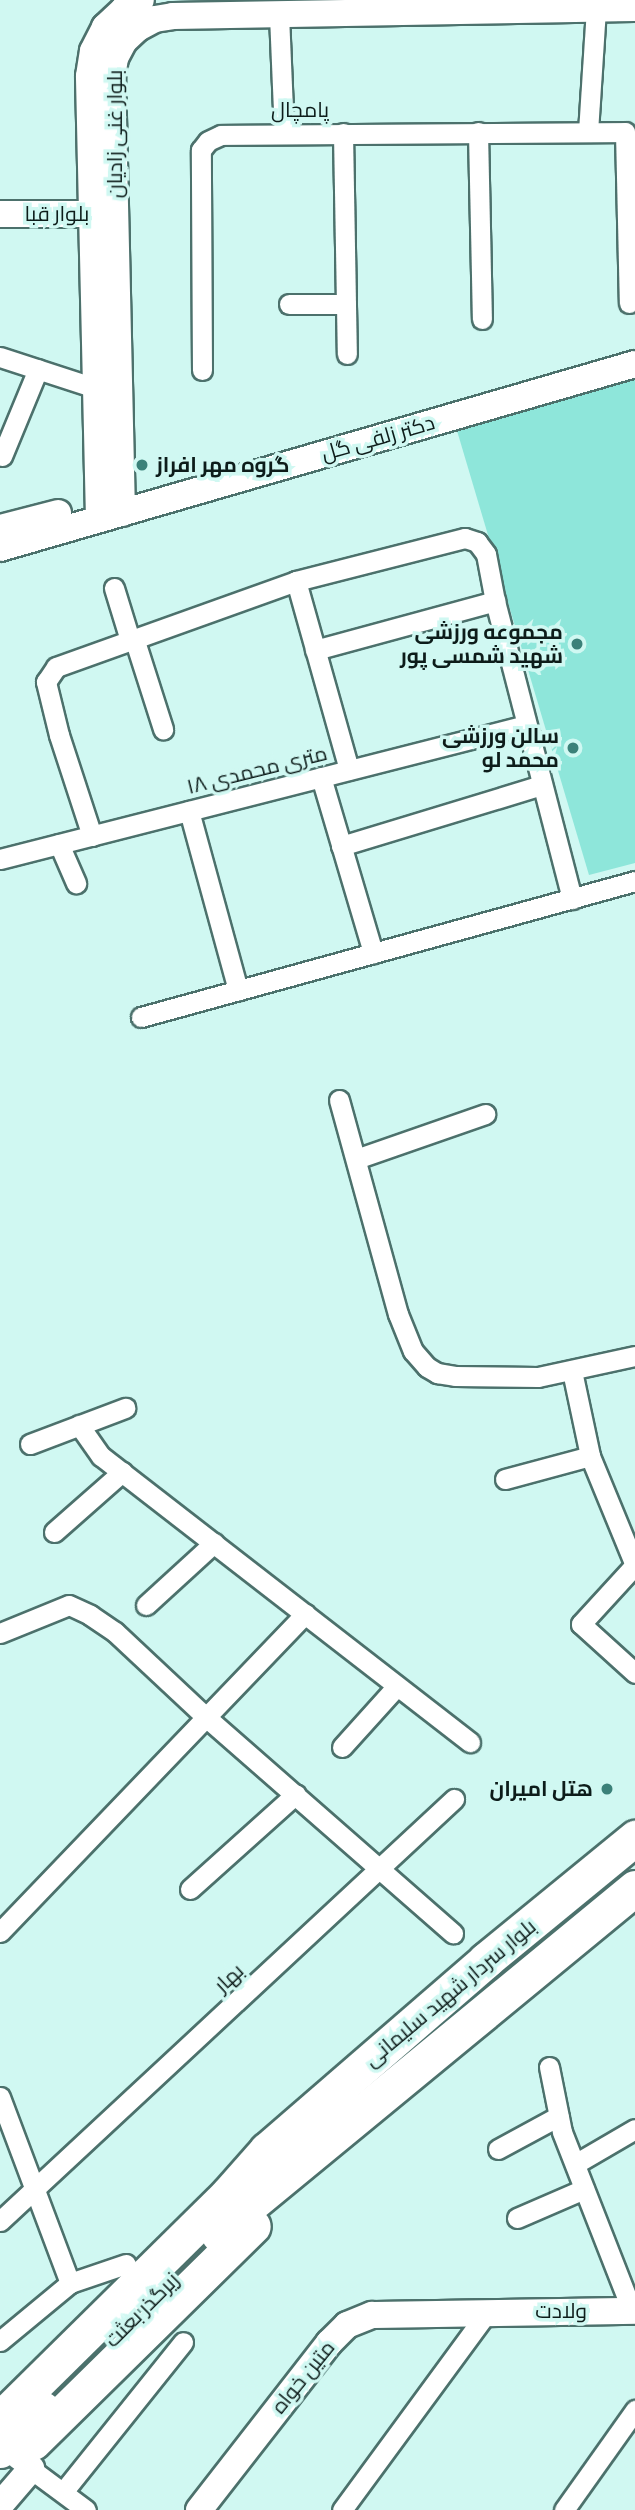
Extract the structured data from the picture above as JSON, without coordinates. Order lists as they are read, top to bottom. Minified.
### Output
{"streets":{"highway":["بلوار سردار شهید سلیمانی","زیرگذر بعثت"],"street":["پامچال","بلوار غنی زادیان","بلوار قبا","دکتر زلفی گل","۱۸ متری محمدی","بهار","ولادت","متین خواه"]},"crossings":[["بلوار غنی زادیان","بلوار قبا"],["بلوار غنی زادیان","دکتر زلفی گل"],["بلوار سردار شهید سلیمانی","زیرگذر بعثت"],["ولادت","متین خواه"]],"places":["گروه مهر افراز","مجموعه ورزشی شهید شمسی پور","سالن ورزشی محمد لو","هتل امیران"]}
